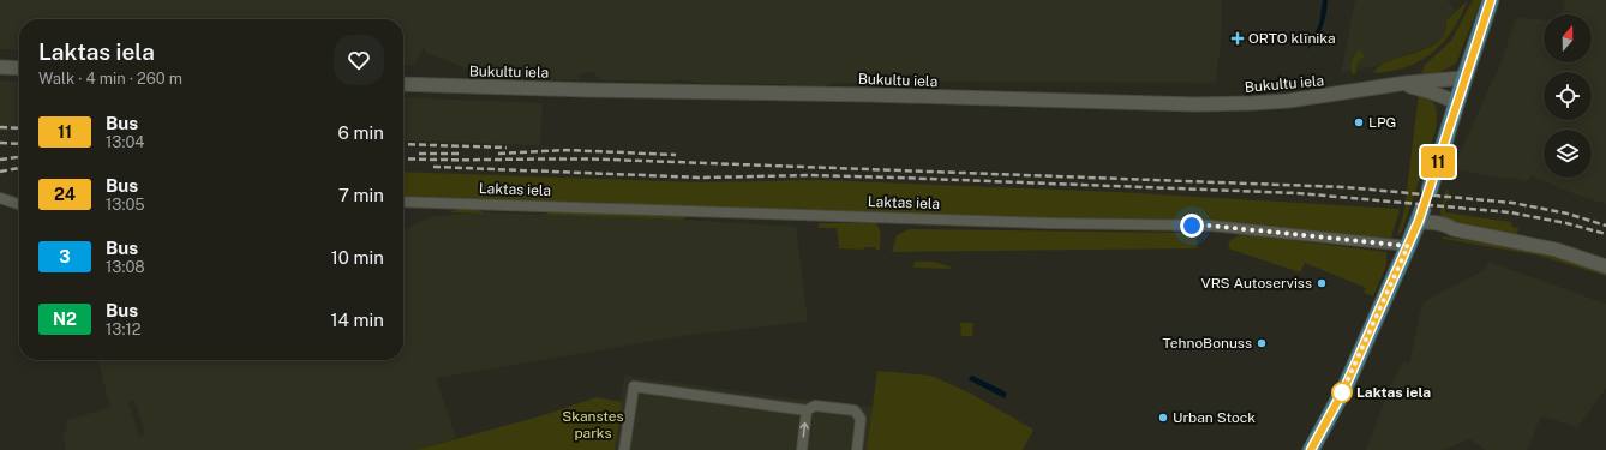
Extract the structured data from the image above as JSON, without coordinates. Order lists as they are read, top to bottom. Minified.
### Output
{"streets":{"street":["Bukultu iela","Laktas iela"]},"parks":["Skanstes parks"],"places":{"health":["ORTO klīnika"],"other":["LPG","VRS Autoserviss","TehnoBonuss","Laktas iela","Urban Stock"]},"lines":["bus line 11"],"north":"top","page":{"on_map":"11","heading":["Laktas iela","Walk · 4 min · 260 m"],"list":[{"mark":"11","name":"Bus","note":"13:04","value":"6 min"},{"mark":"24","name":"Bus","note":"13:05","value":"7 min"},{"mark":"3","name":"Bus","note":"13:08","value":"10 min"},{"mark":"N2","name":"Bus","note":"13:12","value":"14 min"}]}}
